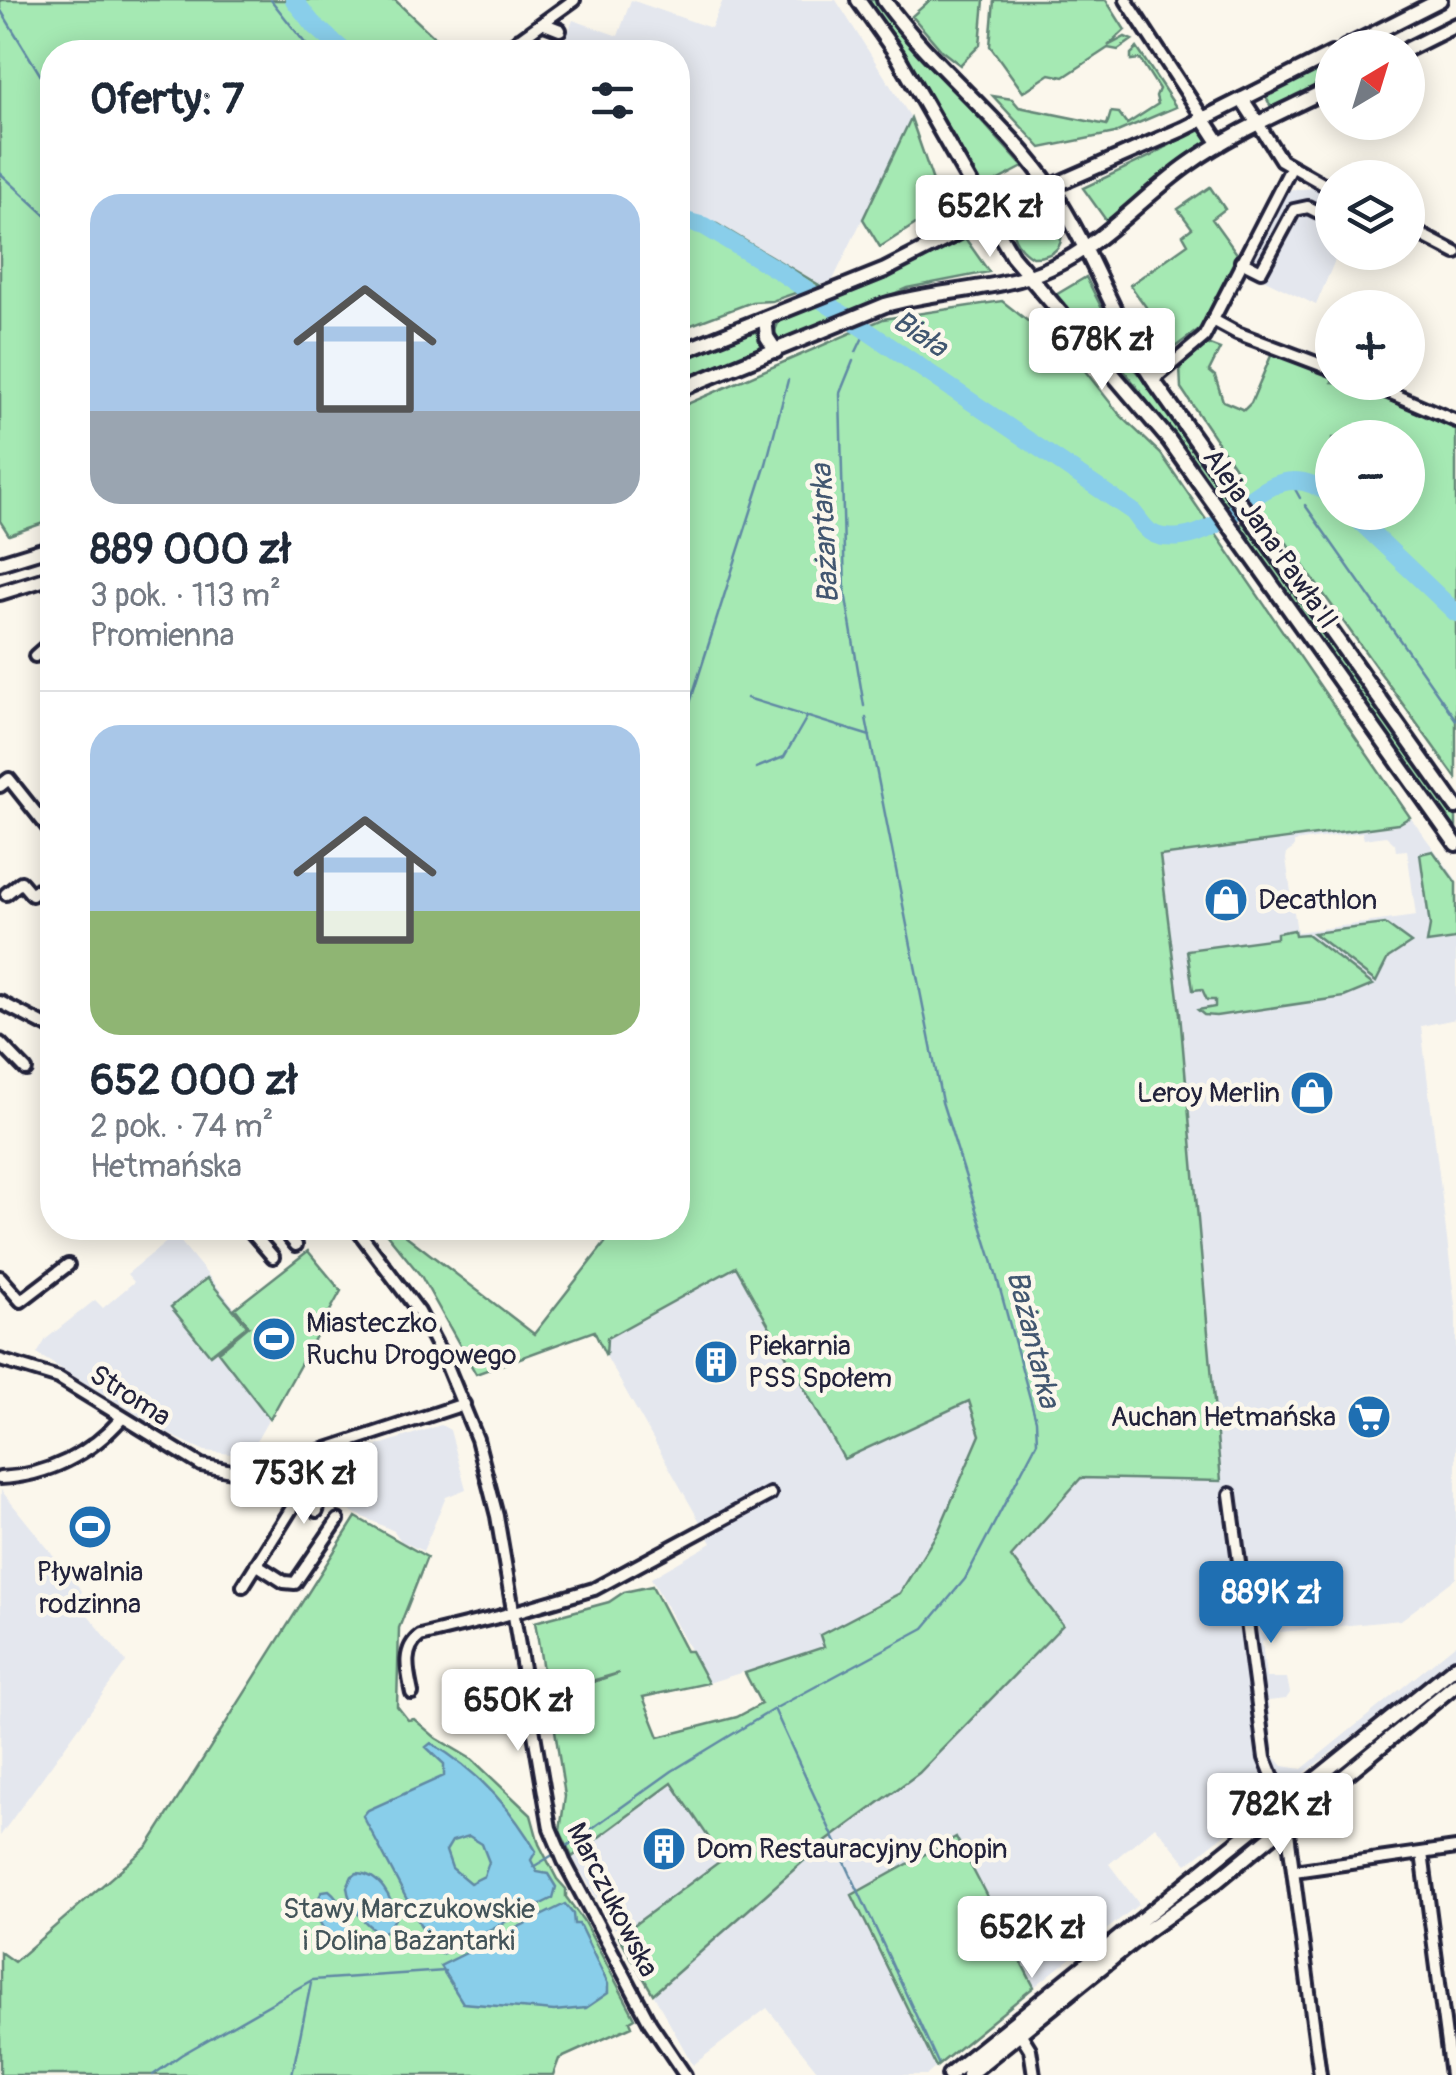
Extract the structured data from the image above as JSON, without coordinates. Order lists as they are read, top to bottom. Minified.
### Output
{"streets":{"main road":["Aleja Jana Pawła II"],"street":["Stroma","Marczukowska"]},"crossings":[["Stroma","Marczukowska"]],"water":["Biała","Bażantarka"],"parks":["Stawy Marczukowskie i Dolina Bażantarki"],"places":{"shop":["Decathlon","Leroy Merlin"],"sports":["Miasteczko Ruchu Drogowego","Pływalnia rodzinna"],"building":["Piekarnia PSS Społem","Dom Restauracyjny Chopin"],"supermarket":["Auchan Hetmańska"]},"north":"top right","page":{"map_buttons":["+","−"],"heading":"Oferty: 7","list":[{"name":"889 000 zł","note":"3 pok. · 113 m² · Promienna"},{"name":"652 000 zł","note":"2 pok. · 74 m² · Hetmańska"}],"price":["652K zł","678K zł","753K zł","889K zł","650K zł","782K zł","652K zł"]}}
